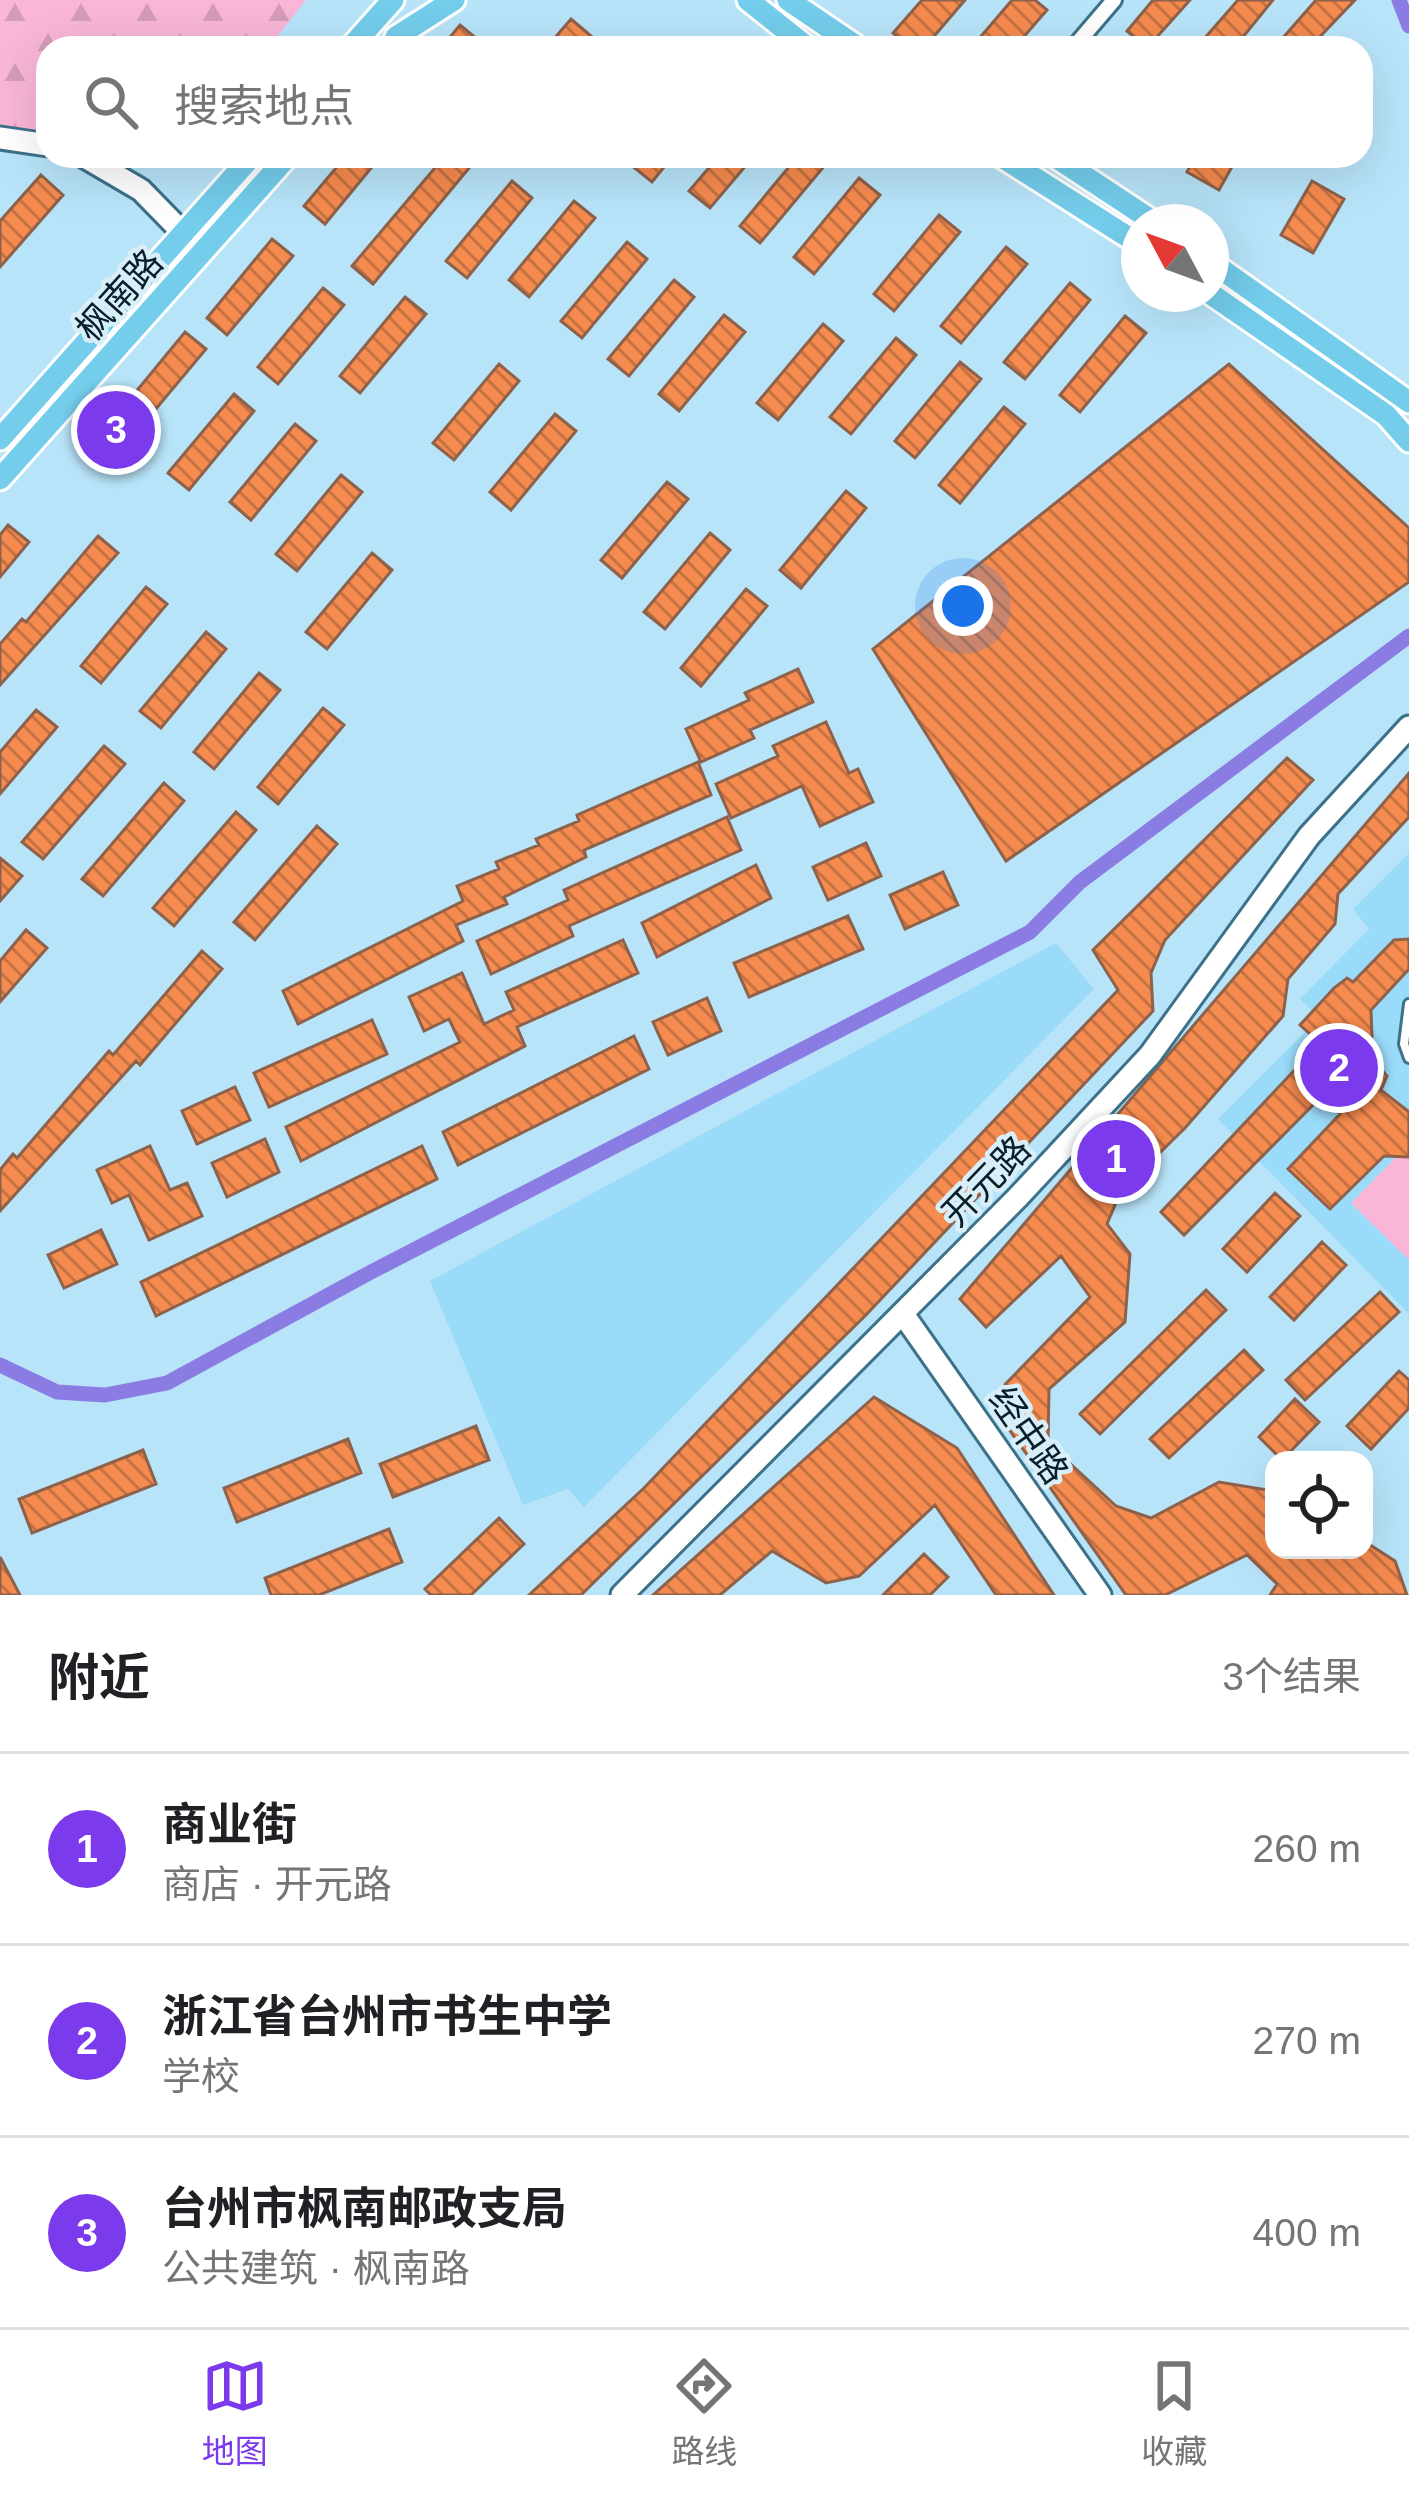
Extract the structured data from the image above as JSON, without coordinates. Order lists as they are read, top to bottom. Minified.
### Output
{"streets":{"main road":["枫南路","开元路","经中路"]},"crossings":[["开元路","经中路"]],"north":"top left","page":{"search":"搜索地点","pins":["3","2","1"],"heading":["附近","3个结果"],"list":[{"mark":"1","name":"商业街","note":"商店 · 开元路","value":"260 m"},{"mark":"2","name":"浙江省台州市书生中学","note":"学校","value":"270 m"},{"mark":"3","name":"台州市枫南邮政支局","note":"公共建筑 · 枫南路","value":"400 m"}],"nav":["地图","路线","收藏"]}}
